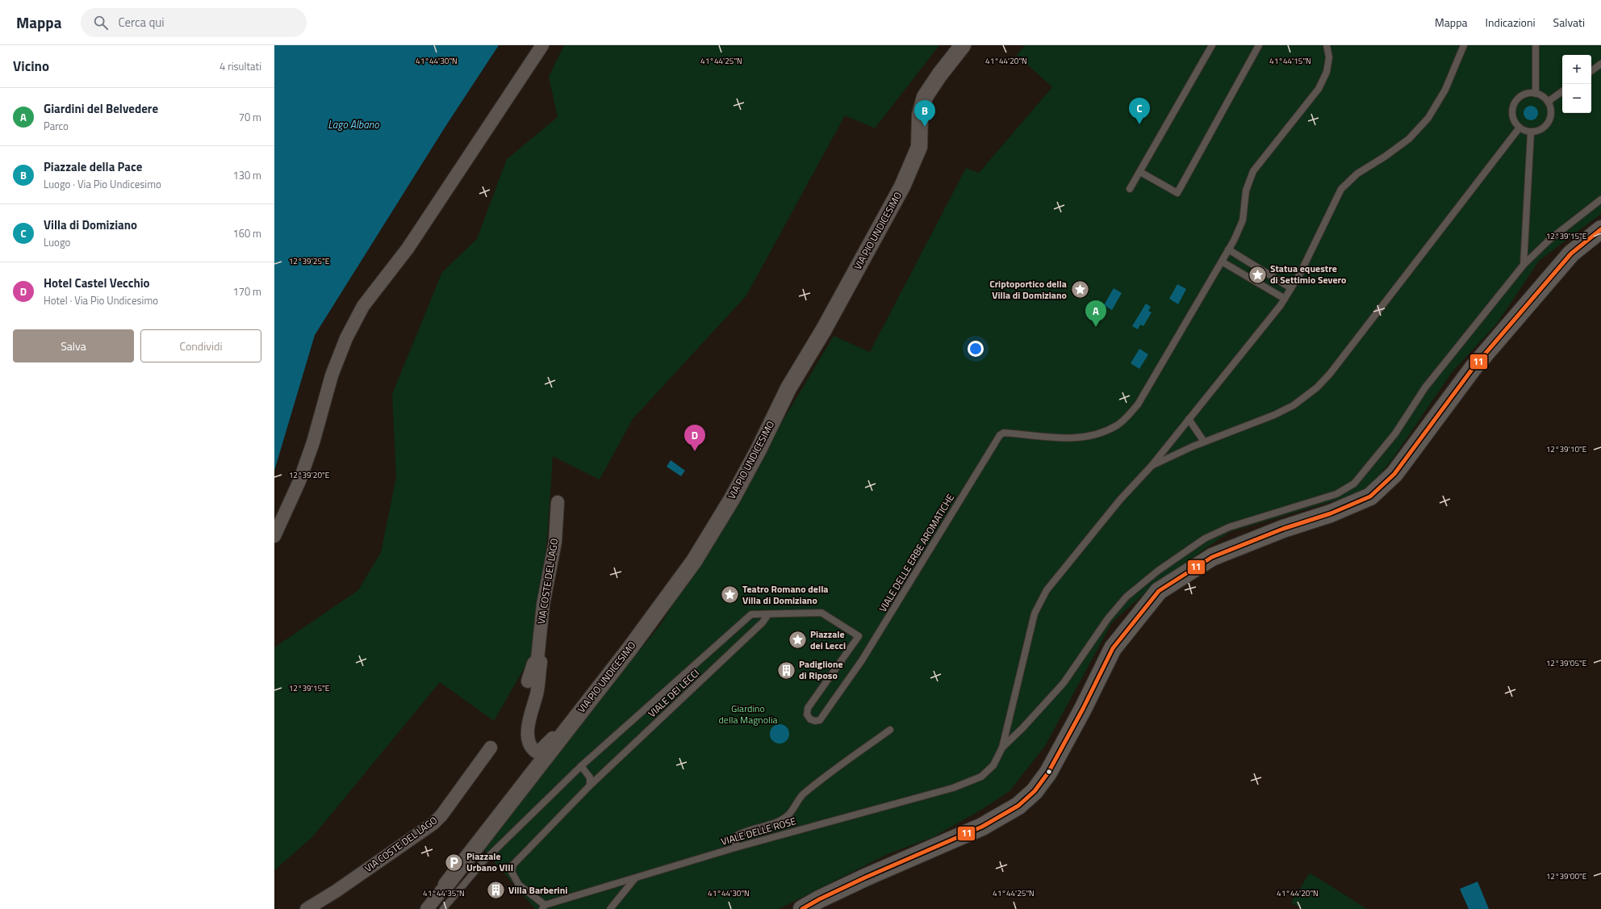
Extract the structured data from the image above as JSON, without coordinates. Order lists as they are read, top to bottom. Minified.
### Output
{"streets":{"street":["VIA PIO UNDICESIMO","VIA COSTE DEL LAGO"],"lane":["VIALE DELLE ERBE AROMATICHE","VIALE DEI LECCI","VIALE DELLE ROSE"]},"crossings":[["VIA PIO UNDICESIMO","VIA COSTE DEL LAGO"],["VIALE DELLE ERBE AROMATICHE","VIALE DEI LECCI"],["VIALE DEI LECCI","VIALE DELLE ROSE"]],"water":["Lago Albano"],"parks":["Giardino della Magnolia"],"places":{"place":["Statua equestre di Settimio Severo","Criptoportico della Villa di Domiziano","Teatro Romano della Villa di Domiziano","Piazzale dei Lecci"],"building":["Padiglione di Riposo","Villa Barberini"],"parking":["Piazzale Urbano VIII"]},"lines":["transit line 11"],"page":{"header":"Mappa","search":"Cerca qui","nav":["Mappa","Indicazioni","Salvati"],"heading":["Vicino","4 risultati"],"map_buttons":["+","−"],"list":[{"mark":"A","name":"Giardini del Belvedere","note":"Parco","value":"70 m"},{"mark":"B","name":"Piazzale della Pace","note":"Luogo · Via Pio Undicesimo","value":"130 m"},{"mark":"C","name":"Villa di Domiziano","note":"Luogo","value":"160 m"},{"mark":"D","name":"Hotel Castel Vecchio","note":"Hotel · Via Pio Undicesimo","value":"170 m"}],"pins":["C","B","A","D"],"buttons":["Salva","Condividi"]},"coordinates":["41°44'30\"N","41°44'25\"N","41°44'20\"N","41°44'15\"N","12°39'15\"E","12°39'25\"E","12°39'10\"E","12°39'20\"E","12°39'05\"E","12°39'00\"E","41°44'35\"N"]}
